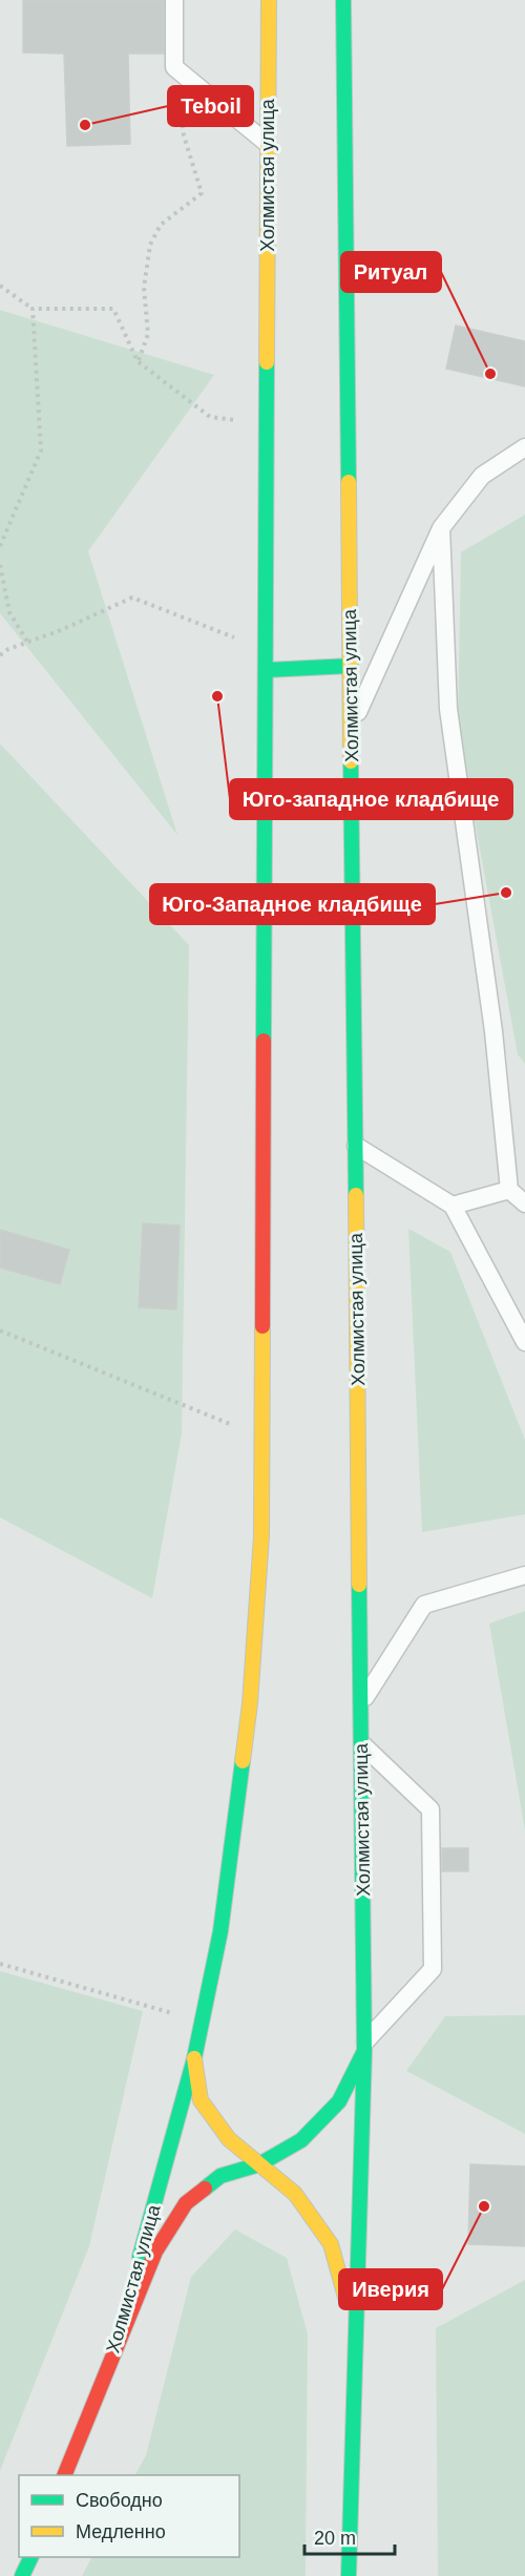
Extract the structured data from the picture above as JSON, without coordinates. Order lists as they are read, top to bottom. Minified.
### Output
{"streets":{"main road":["Холмистая улица"]},"places":["Teboil","Ритуал","Юго-западное кладбище","Юго-Западное кладбище","Иверия"],"legend":["Свободно","Медленно"],"scale_bar":"20 m"}
